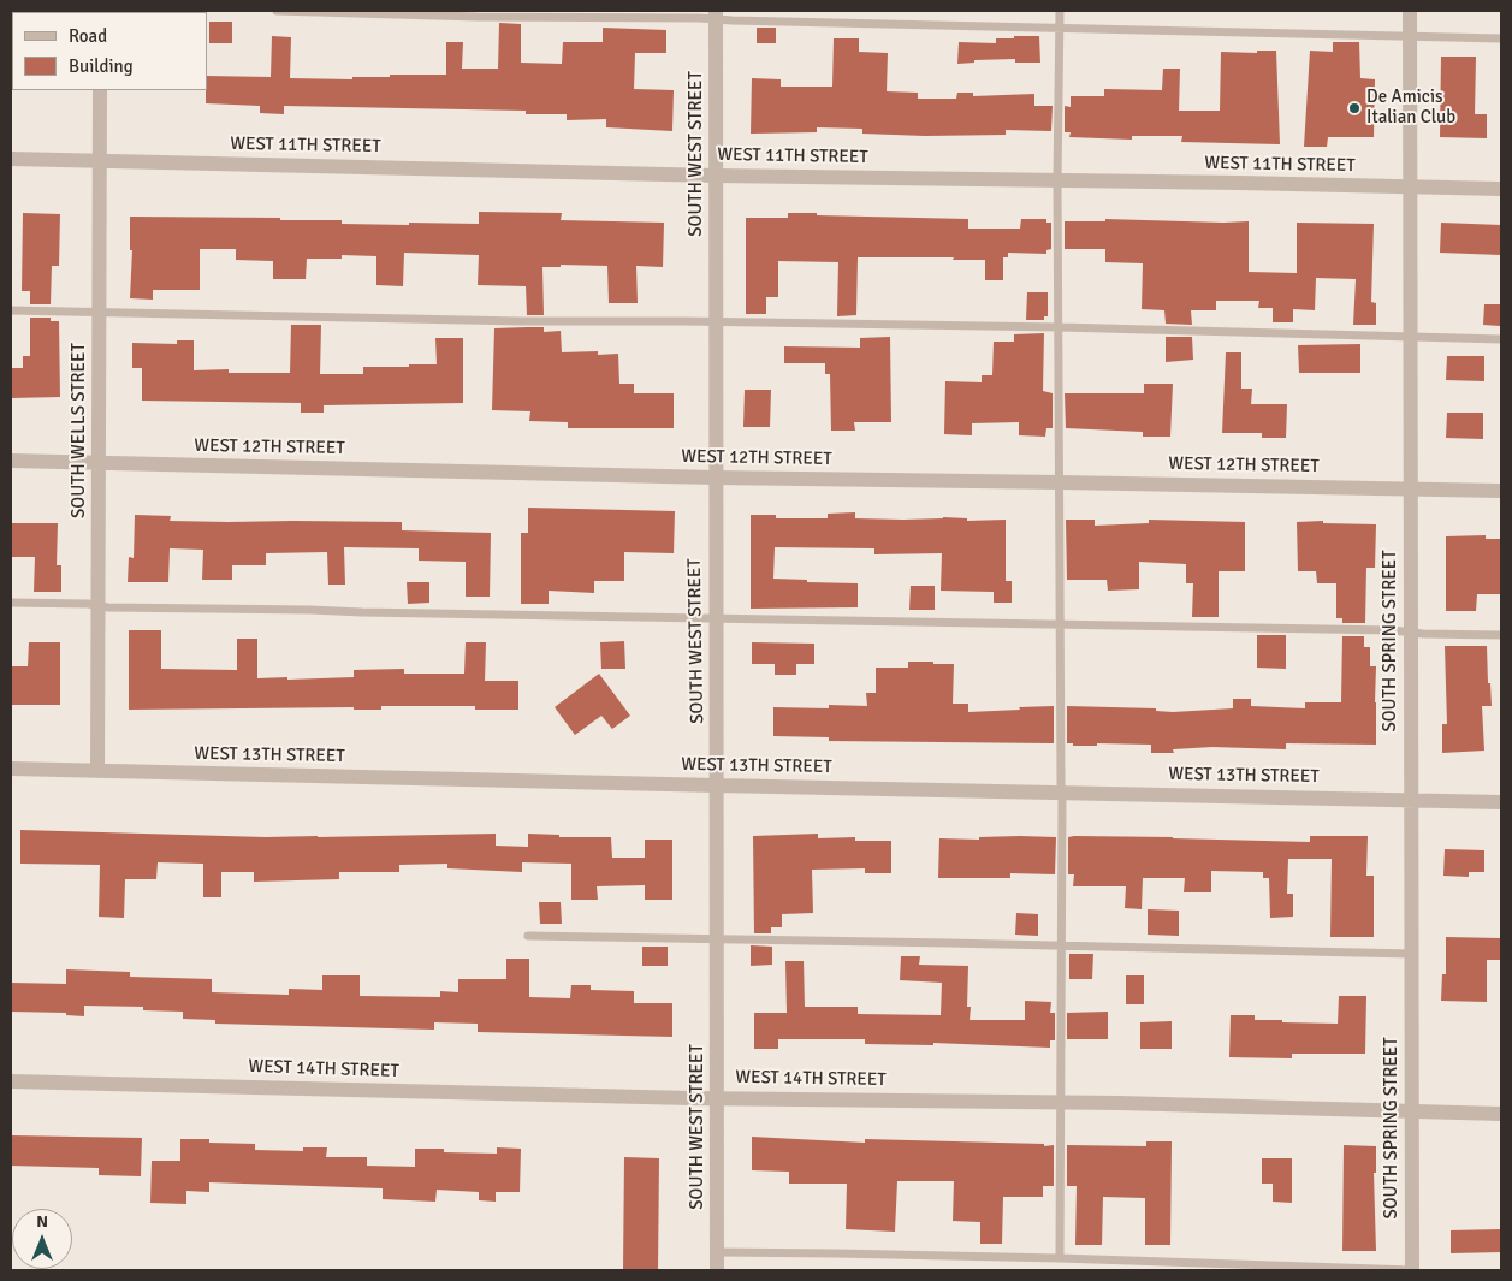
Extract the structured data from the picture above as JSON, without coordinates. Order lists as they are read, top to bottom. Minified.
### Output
{"streets":{"street":["WEST 11TH STREET","SOUTH WEST STREET","SOUTH WELLS STREET","WEST 12TH STREET","SOUTH SPRING STREET","WEST 13TH STREET","WEST 14TH STREET"]},"crossings":[["WEST 11TH STREET","SOUTH WEST STREET"],["WEST 11TH STREET","SOUTH WELLS STREET"],["WEST 11TH STREET","SOUTH SPRING STREET"],["SOUTH WEST STREET","WEST 12TH STREET"],["SOUTH WEST STREET","WEST 13TH STREET"],["SOUTH WEST STREET","WEST 14TH STREET"],["SOUTH WELLS STREET","WEST 12TH STREET"],["SOUTH WELLS STREET","WEST 13TH STREET"],["WEST 12TH STREET","SOUTH SPRING STREET"],["SOUTH SPRING STREET","WEST 13TH STREET"],["SOUTH SPRING STREET","WEST 14TH STREET"]],"places":["De Amicis Italian Club"],"legend":["Road","Building"],"north":"top"}
